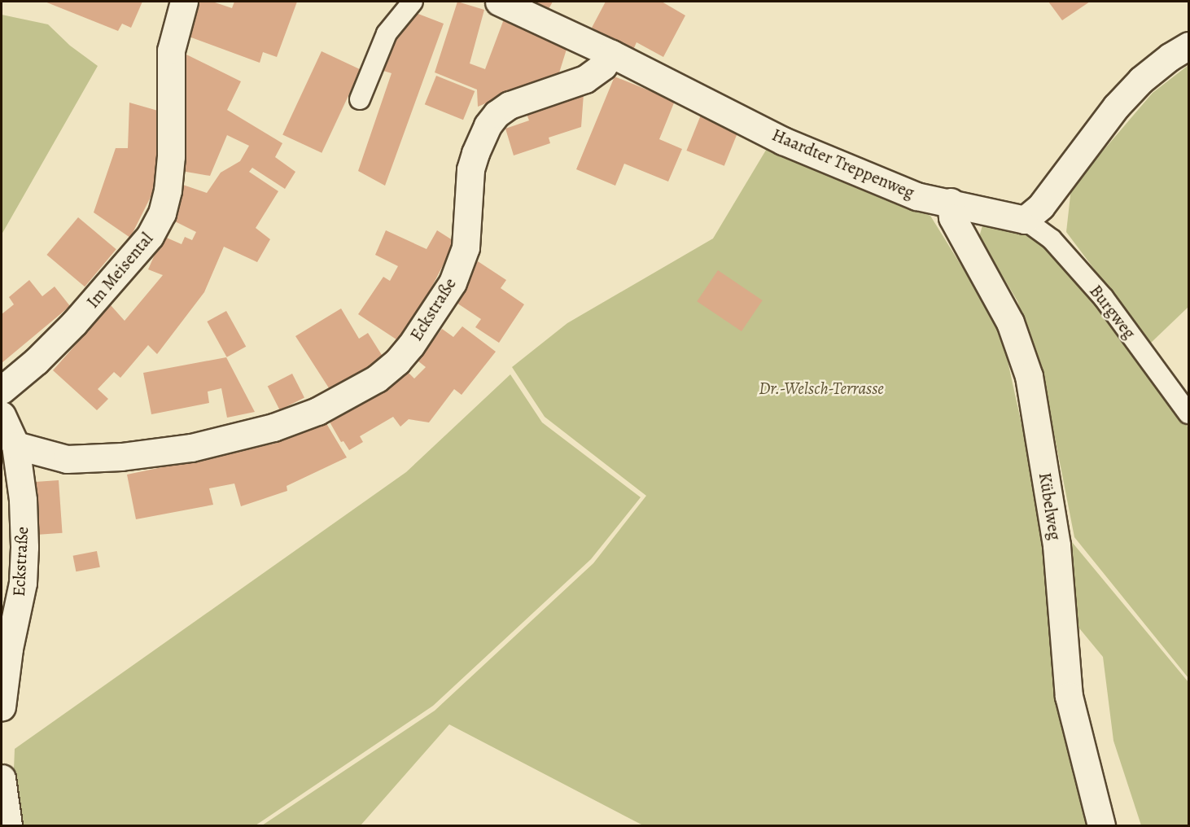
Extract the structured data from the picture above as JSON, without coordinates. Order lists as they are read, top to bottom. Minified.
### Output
{"streets":{"street":["Haardter Treppenweg","Im Meisental","Eckstraße","Kübelweg"],"lane":["Burgweg"]},"crossings":[["Haardter Treppenweg","Eckstraße"],["Haardter Treppenweg","Burgweg"],["Haardter Treppenweg","Kübelweg"]],"parks":["Dr.-Welsch-Terrasse"]}
